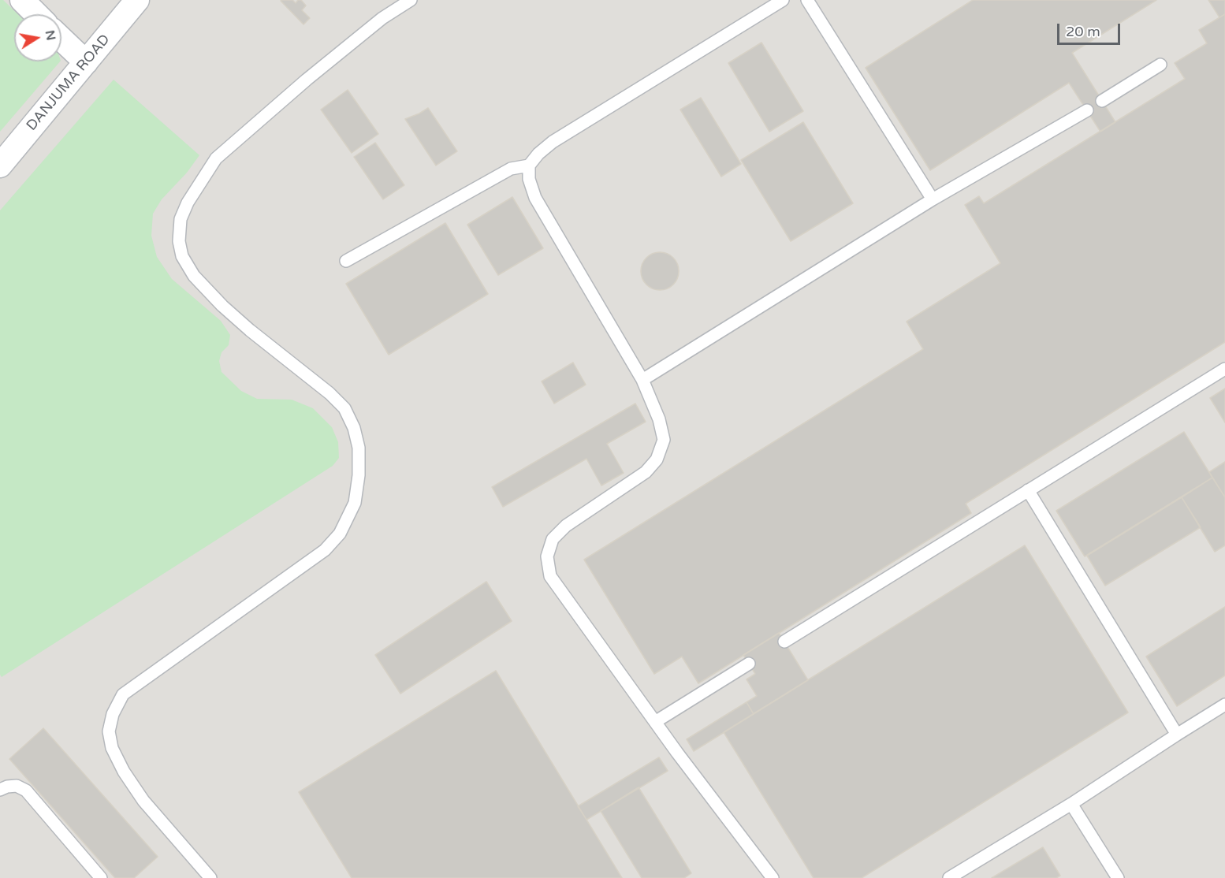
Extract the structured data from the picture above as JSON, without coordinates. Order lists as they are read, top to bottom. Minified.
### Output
{"streets":{"street":["DANJUMA ROAD"]},"scale_bar":"20 m","north":"right"}
